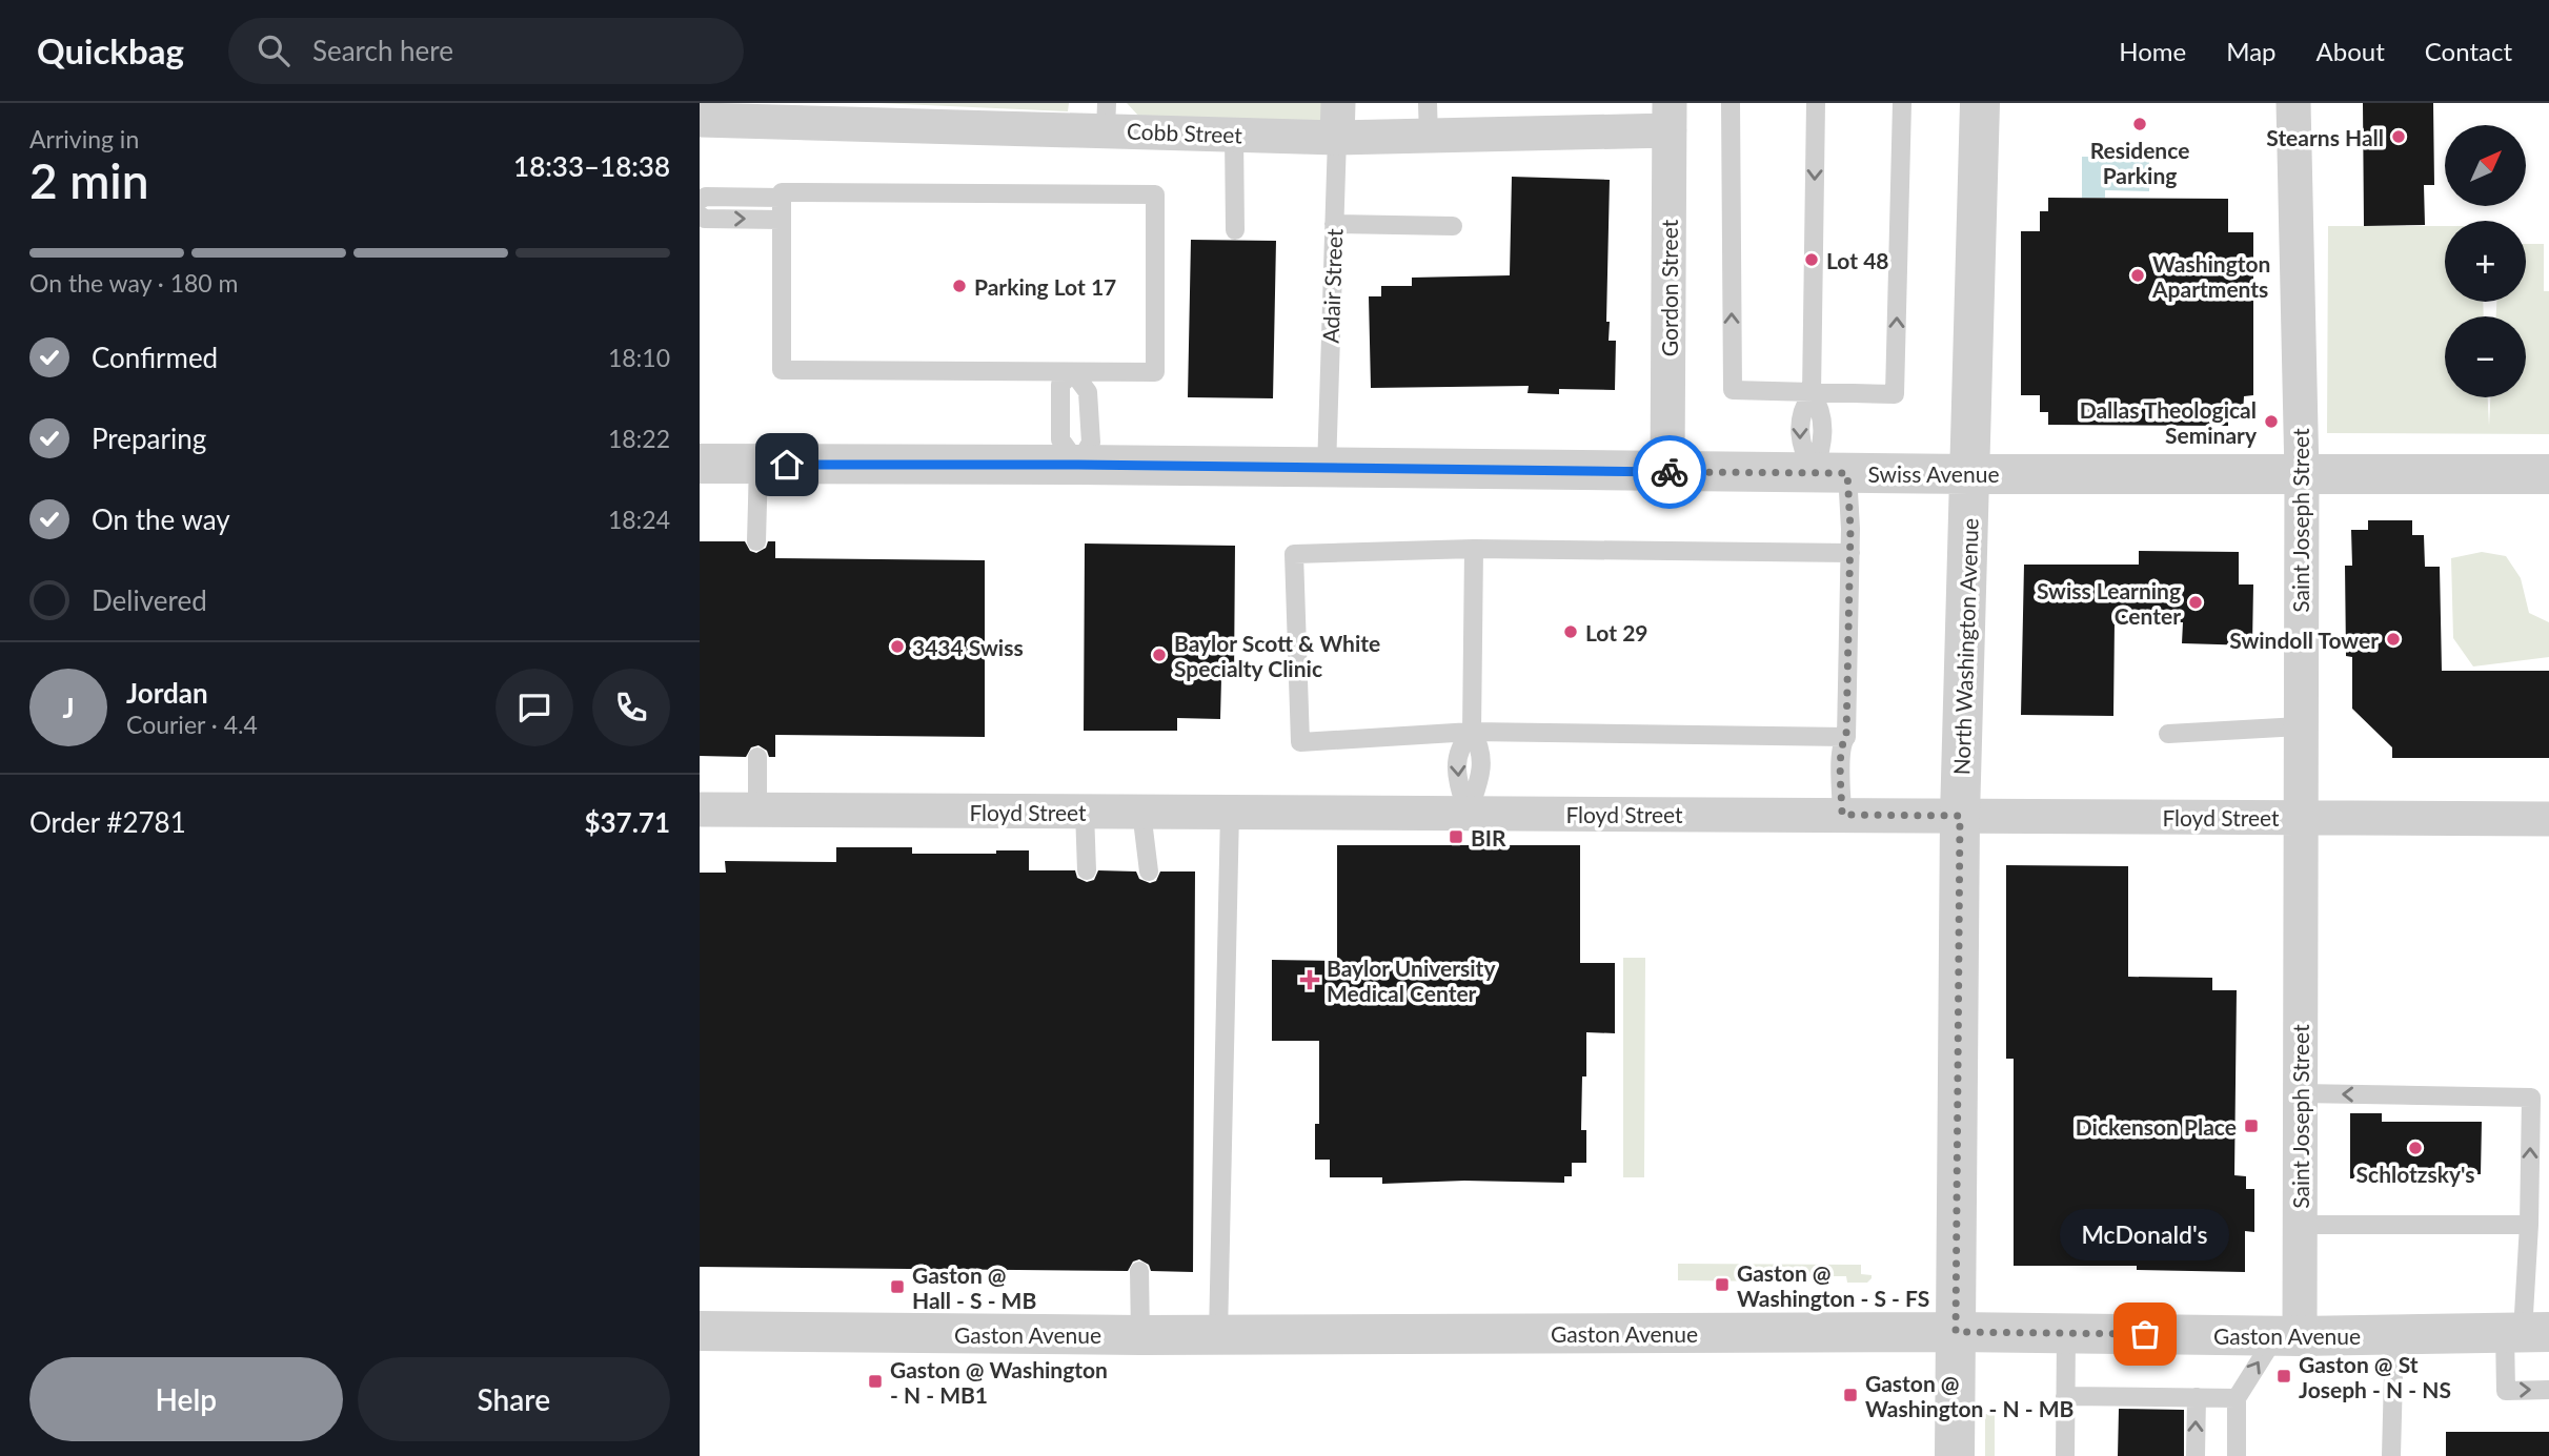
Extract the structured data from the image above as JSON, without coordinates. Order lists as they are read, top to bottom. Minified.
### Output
{"streets":{"street":["Cobb Street","Adair Street","Gordon Street","Swiss Avenue","Saint Joseph Street","North Washington Avenue","Floyd Street","Gaston Avenue"]},"crossings":[["Cobb Street","Adair Street"],["Cobb Street","Gordon Street"],["Adair Street","Swiss Avenue"],["Gordon Street","Swiss Avenue"],["Swiss Avenue","Saint Joseph Street"],["Swiss Avenue","North Washington Avenue"],["Saint Joseph Street","Floyd Street"],["Saint Joseph Street","Gaston Avenue"],["North Washington Avenue","Floyd Street"],["North Washington Avenue","Gaston Avenue"]],"places":{"other":["Residence Parking","Stearns Hall","Lot 48","Washington Apartments","Parking Lot 17","Dallas Theological Seminary","Swiss Learning Center","Lot 29","Swindoll Tower","3434 Swiss","Baylor Scott & White Specialty Clinic","Schlotzsky's","McDonald's"],"transit":["BIR","Dickenson Place","Gaston @ Washington - S - FS","Gaston @ Hall - S - MB","Gaston @ St Joseph - N - NS","Gaston @ Washington - N - MB1","Gaston @ Washington - N - MB"],"health":["Baylor University Medical Center"]},"north":"top right","page":{"header":"Quickbag","search":"Search here","nav":["Home","Map","About","Contact"],"heading":["2 min","Arriving in","18:33–18:38"],"panel":["Jordan","Courier · 4.4","Order #2781","$37.71"],"map_buttons":["+","−"],"bar":"On the way · 180 m","list":[["Confirmed","18:10"],["Preparing","18:22"],["On the way","18:24"],"Delivered"],"round":"J","bubble":"McDonald's","buttons":["Help","Share"]}}
